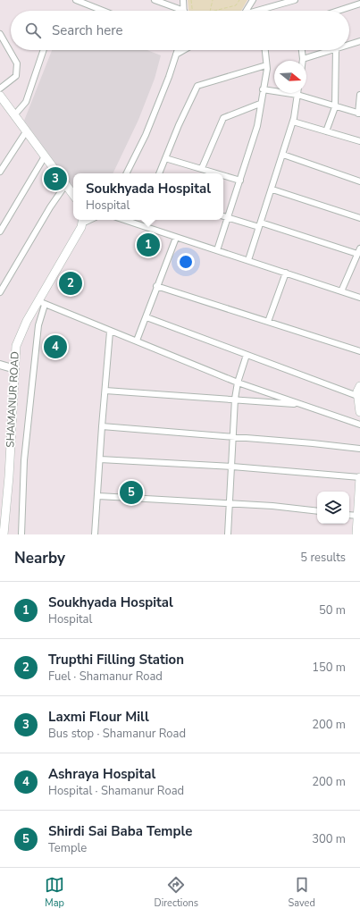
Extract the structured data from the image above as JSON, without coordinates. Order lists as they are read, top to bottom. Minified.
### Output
{"streets":{"main road":["SHAMANUR ROAD"]},"north":"right","page":{"search":"Search here","pins":["3","1","2","4","5"],"popup":["Soukhyada Hospital","Hospital"],"heading":["Nearby","5 results"],"list":[{"mark":"1","name":"Soukhyada Hospital","note":"Hospital","value":"50 m"},{"mark":"2","name":"Trupthi Filling Station","note":"Fuel · Shamanur Road","value":"150 m"},{"mark":"3","name":"Laxmi Flour Mill","note":"Bus stop · Shamanur Road","value":"200 m"},{"mark":"4","name":"Ashraya Hospital","note":"Hospital · Shamanur Road","value":"200 m"},{"mark":"5","name":"Shirdi Sai Baba Temple","note":"Temple","value":"300 m"}],"nav":["Map","Directions","Saved"]}}
